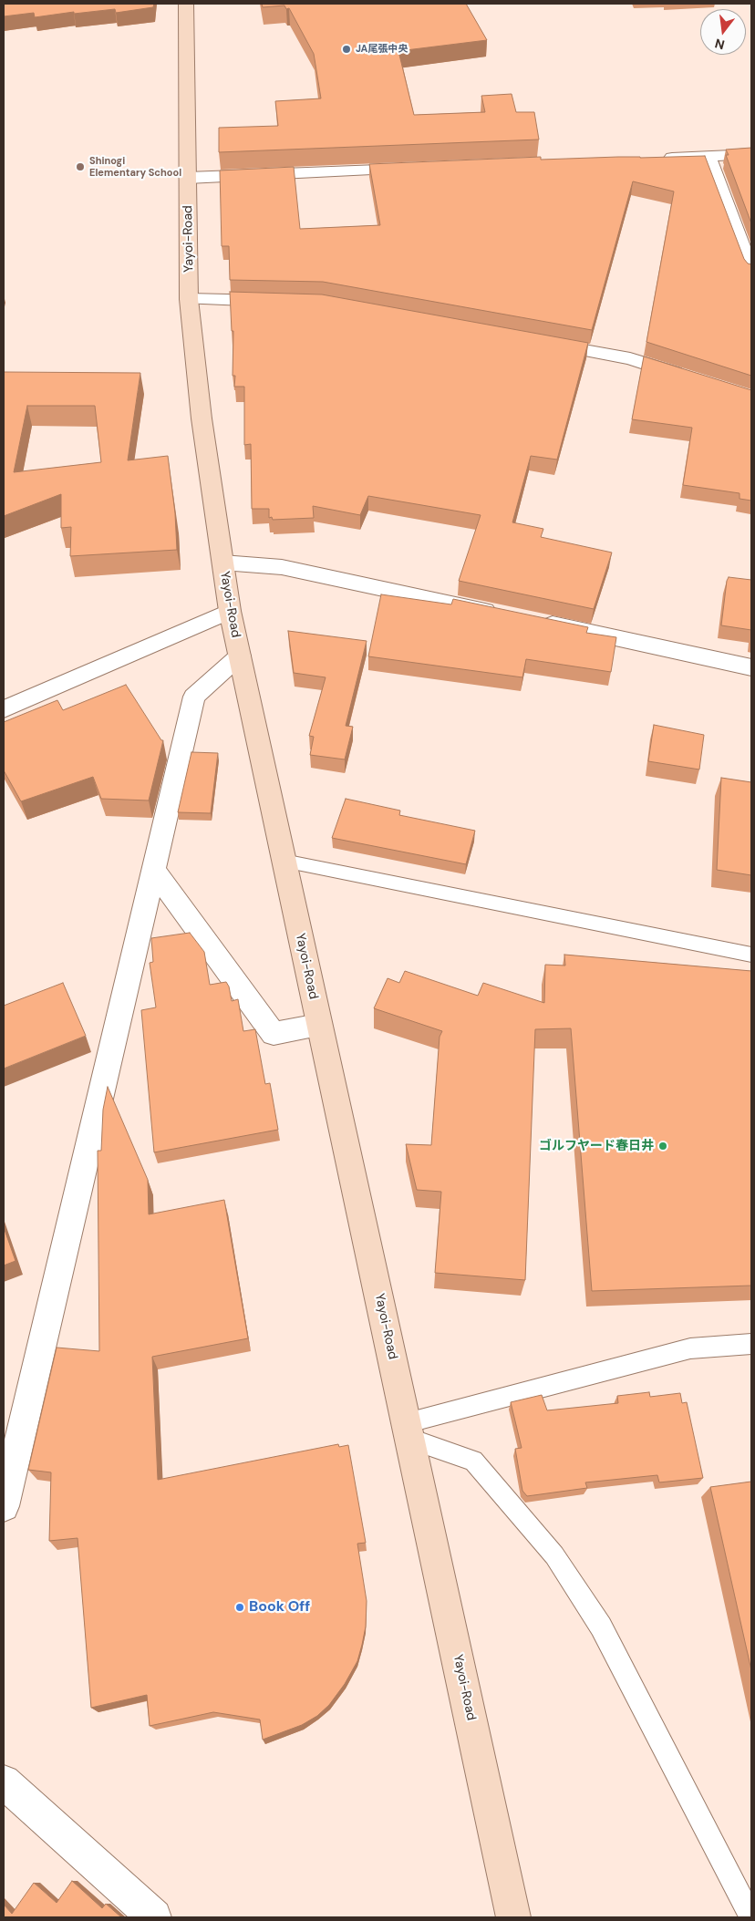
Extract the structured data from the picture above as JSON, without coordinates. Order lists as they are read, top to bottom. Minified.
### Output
{"streets":{"street":["Yayoi-Road"]},"places":["JA尾張中央","Shinogi Elementary School","ゴルフヤード春日井","Book Off"],"north":"bottom"}
